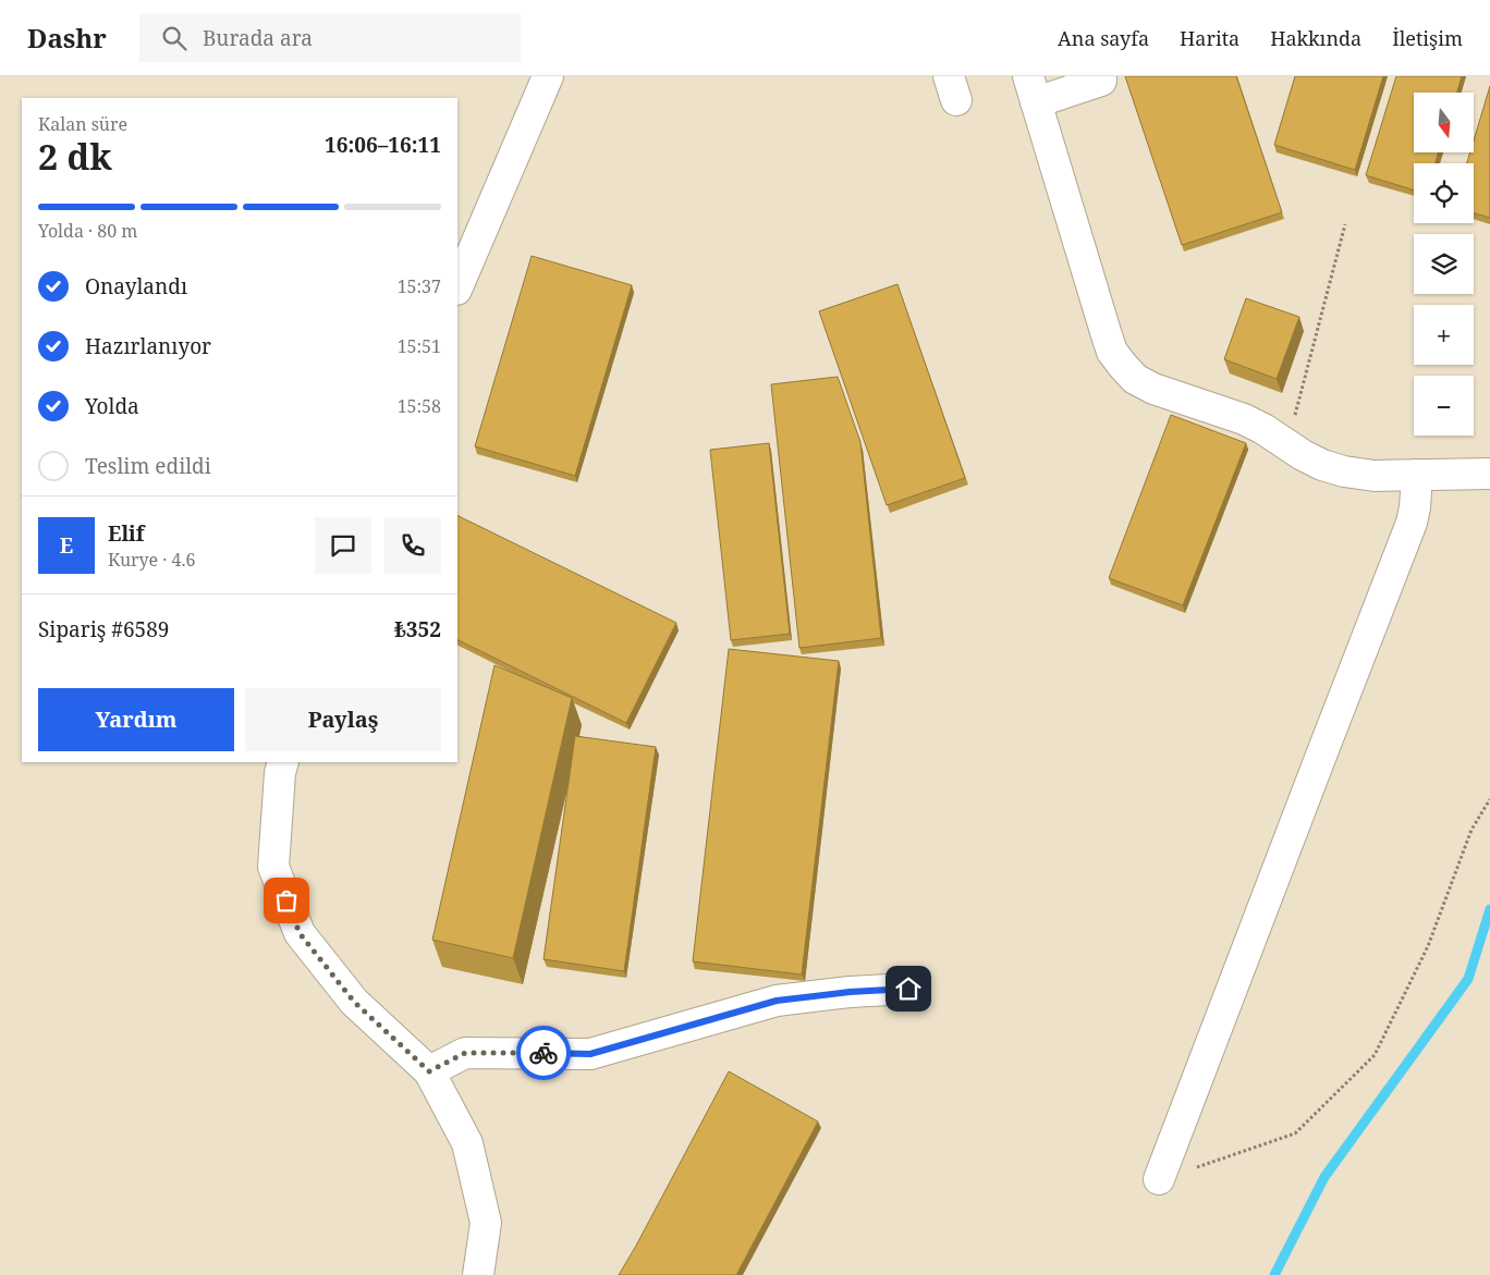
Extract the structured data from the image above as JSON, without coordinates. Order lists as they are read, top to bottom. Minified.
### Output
{"north":"bottom","page":{"header":"Dashr","search":"Burada ara","nav":["Ana sayfa","Harita","Hakkında","İletişim"],"map_buttons":["+","−"],"heading":["2 dk","Kalan süre","16:06–16:11"],"panel":["Elif","Kurye · 4.6","Sipariş #6589","₺352"],"bar":"Yolda · 80 m","list":[["Onaylandı","15:37"],["Hazırlanıyor","15:51"],["Yolda","15:58"],"Teslim edildi"],"round":"E","buttons":["Yardım","Paylaş"]}}
